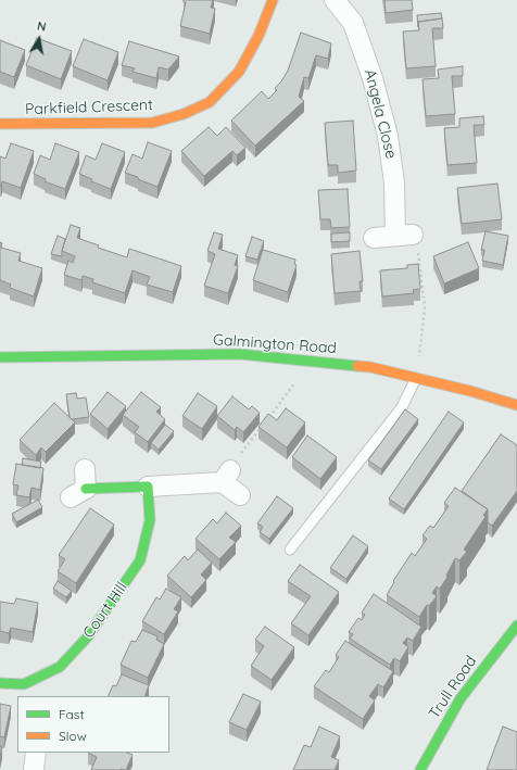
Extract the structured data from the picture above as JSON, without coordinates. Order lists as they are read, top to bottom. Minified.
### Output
{"streets":{"street":["Parkfield Crescent","Angela Close","Galmington Road","Court Hill","Trull Road"]},"legend":["Fast","Slow"],"north":"top"}
